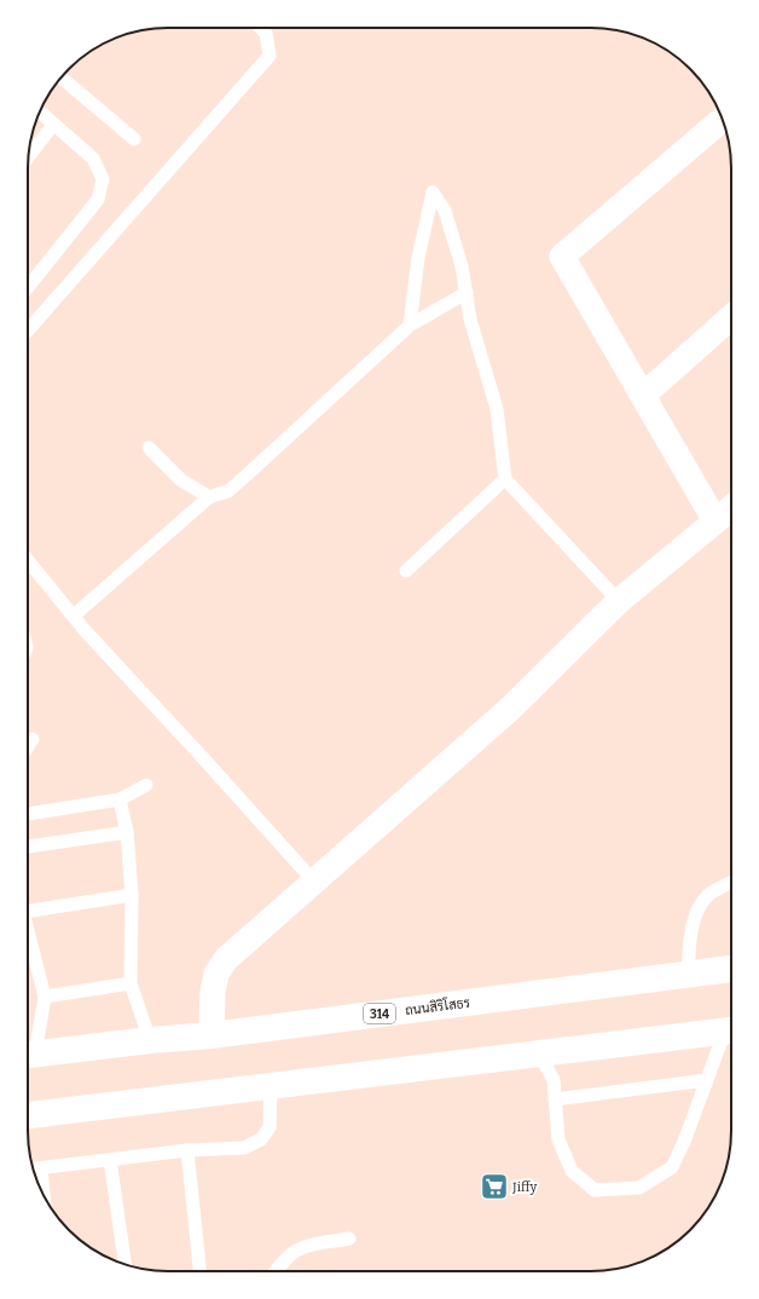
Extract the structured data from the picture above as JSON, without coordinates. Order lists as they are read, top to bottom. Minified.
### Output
{"streets":{"highway":["ถนนสิริโสธร","314"]},"places":{"supermarket":["Jiffy"]}}
